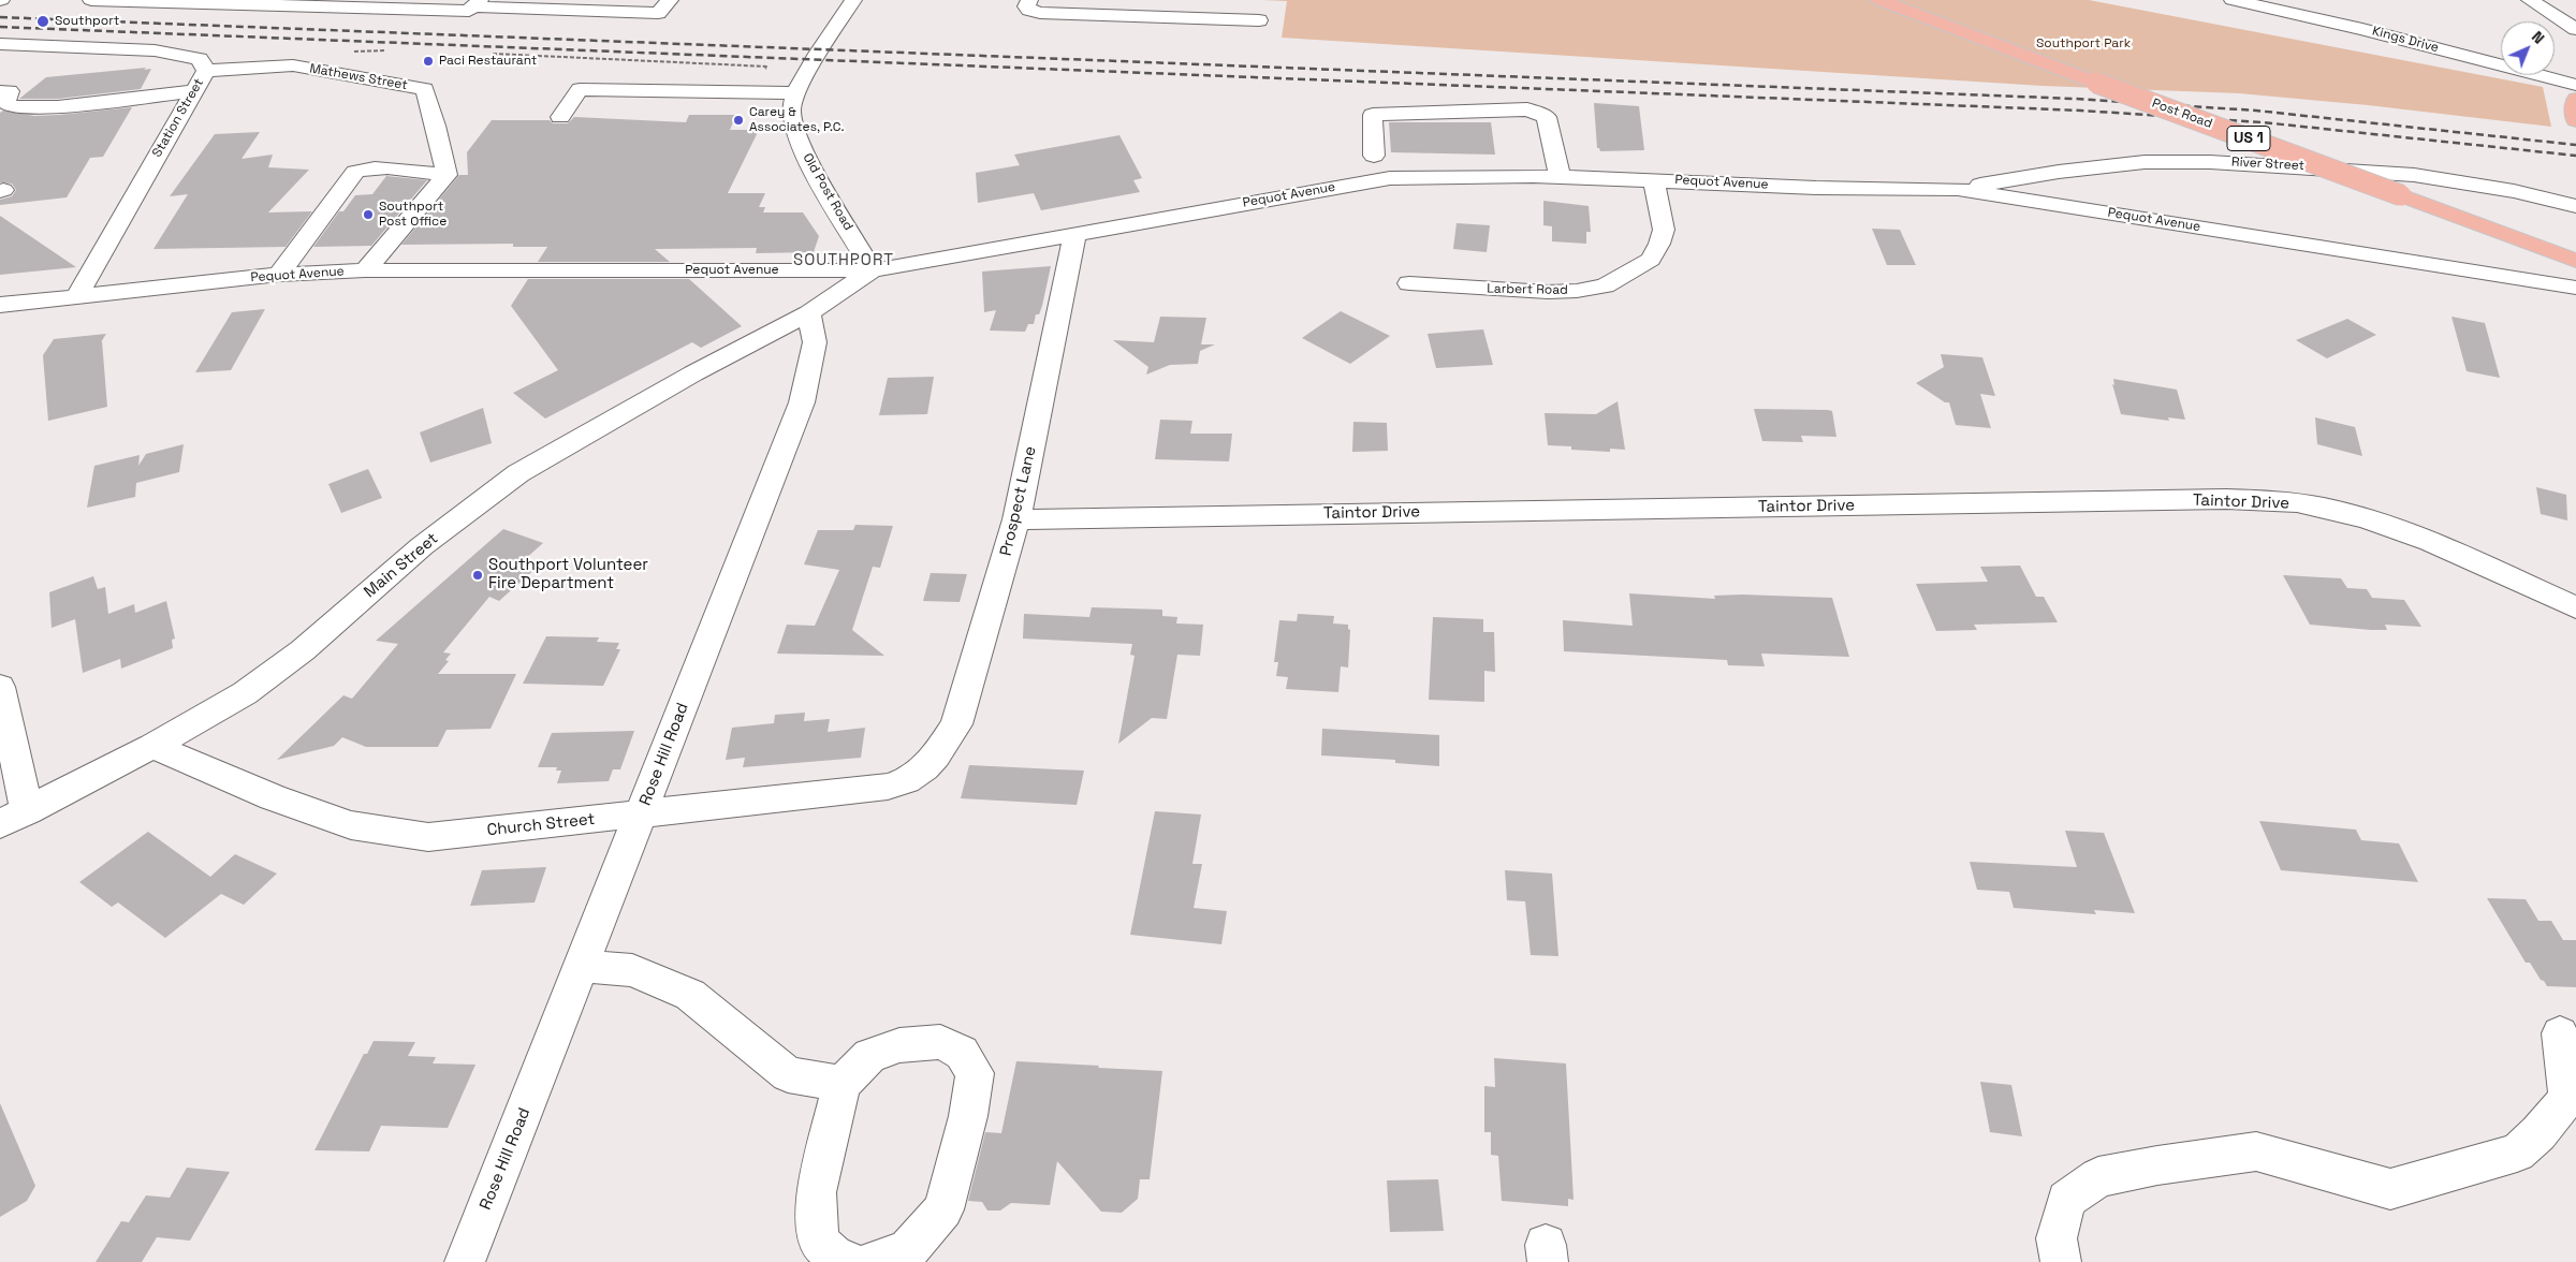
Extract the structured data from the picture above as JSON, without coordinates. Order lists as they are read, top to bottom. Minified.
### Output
{"streets":{"main road":["Post Road","US 1"],"street":["Kings Drive","Mathews Street","Station Street","River Street","Pequot Avenue","Old Post Road","Larbert Road","Prospect Lane","Taintor Drive","Main Street","Rose Hill Road","Church Street"]},"crossings":[["Mathews Street","Station Street"],["Station Street","Pequot Avenue"],["River Street","Pequot Avenue"],["Pequot Avenue","Old Post Road"],["Pequot Avenue","Larbert Road"],["Pequot Avenue","Prospect Lane"],["Prospect Lane","Taintor Drive"],["Prospect Lane","Church Street"],["Main Street","Rose Hill Road"],["Main Street","Church Street"],["Rose Hill Road","Church Street"]],"districts":["SOUTHPORT"],"parks":["Southport Park"],"places":["Southport","Paci Restaurant","Carey & Associates, P.C.","Southport Post Office","Southport Volunteer Fire Department"],"north":"top right"}
